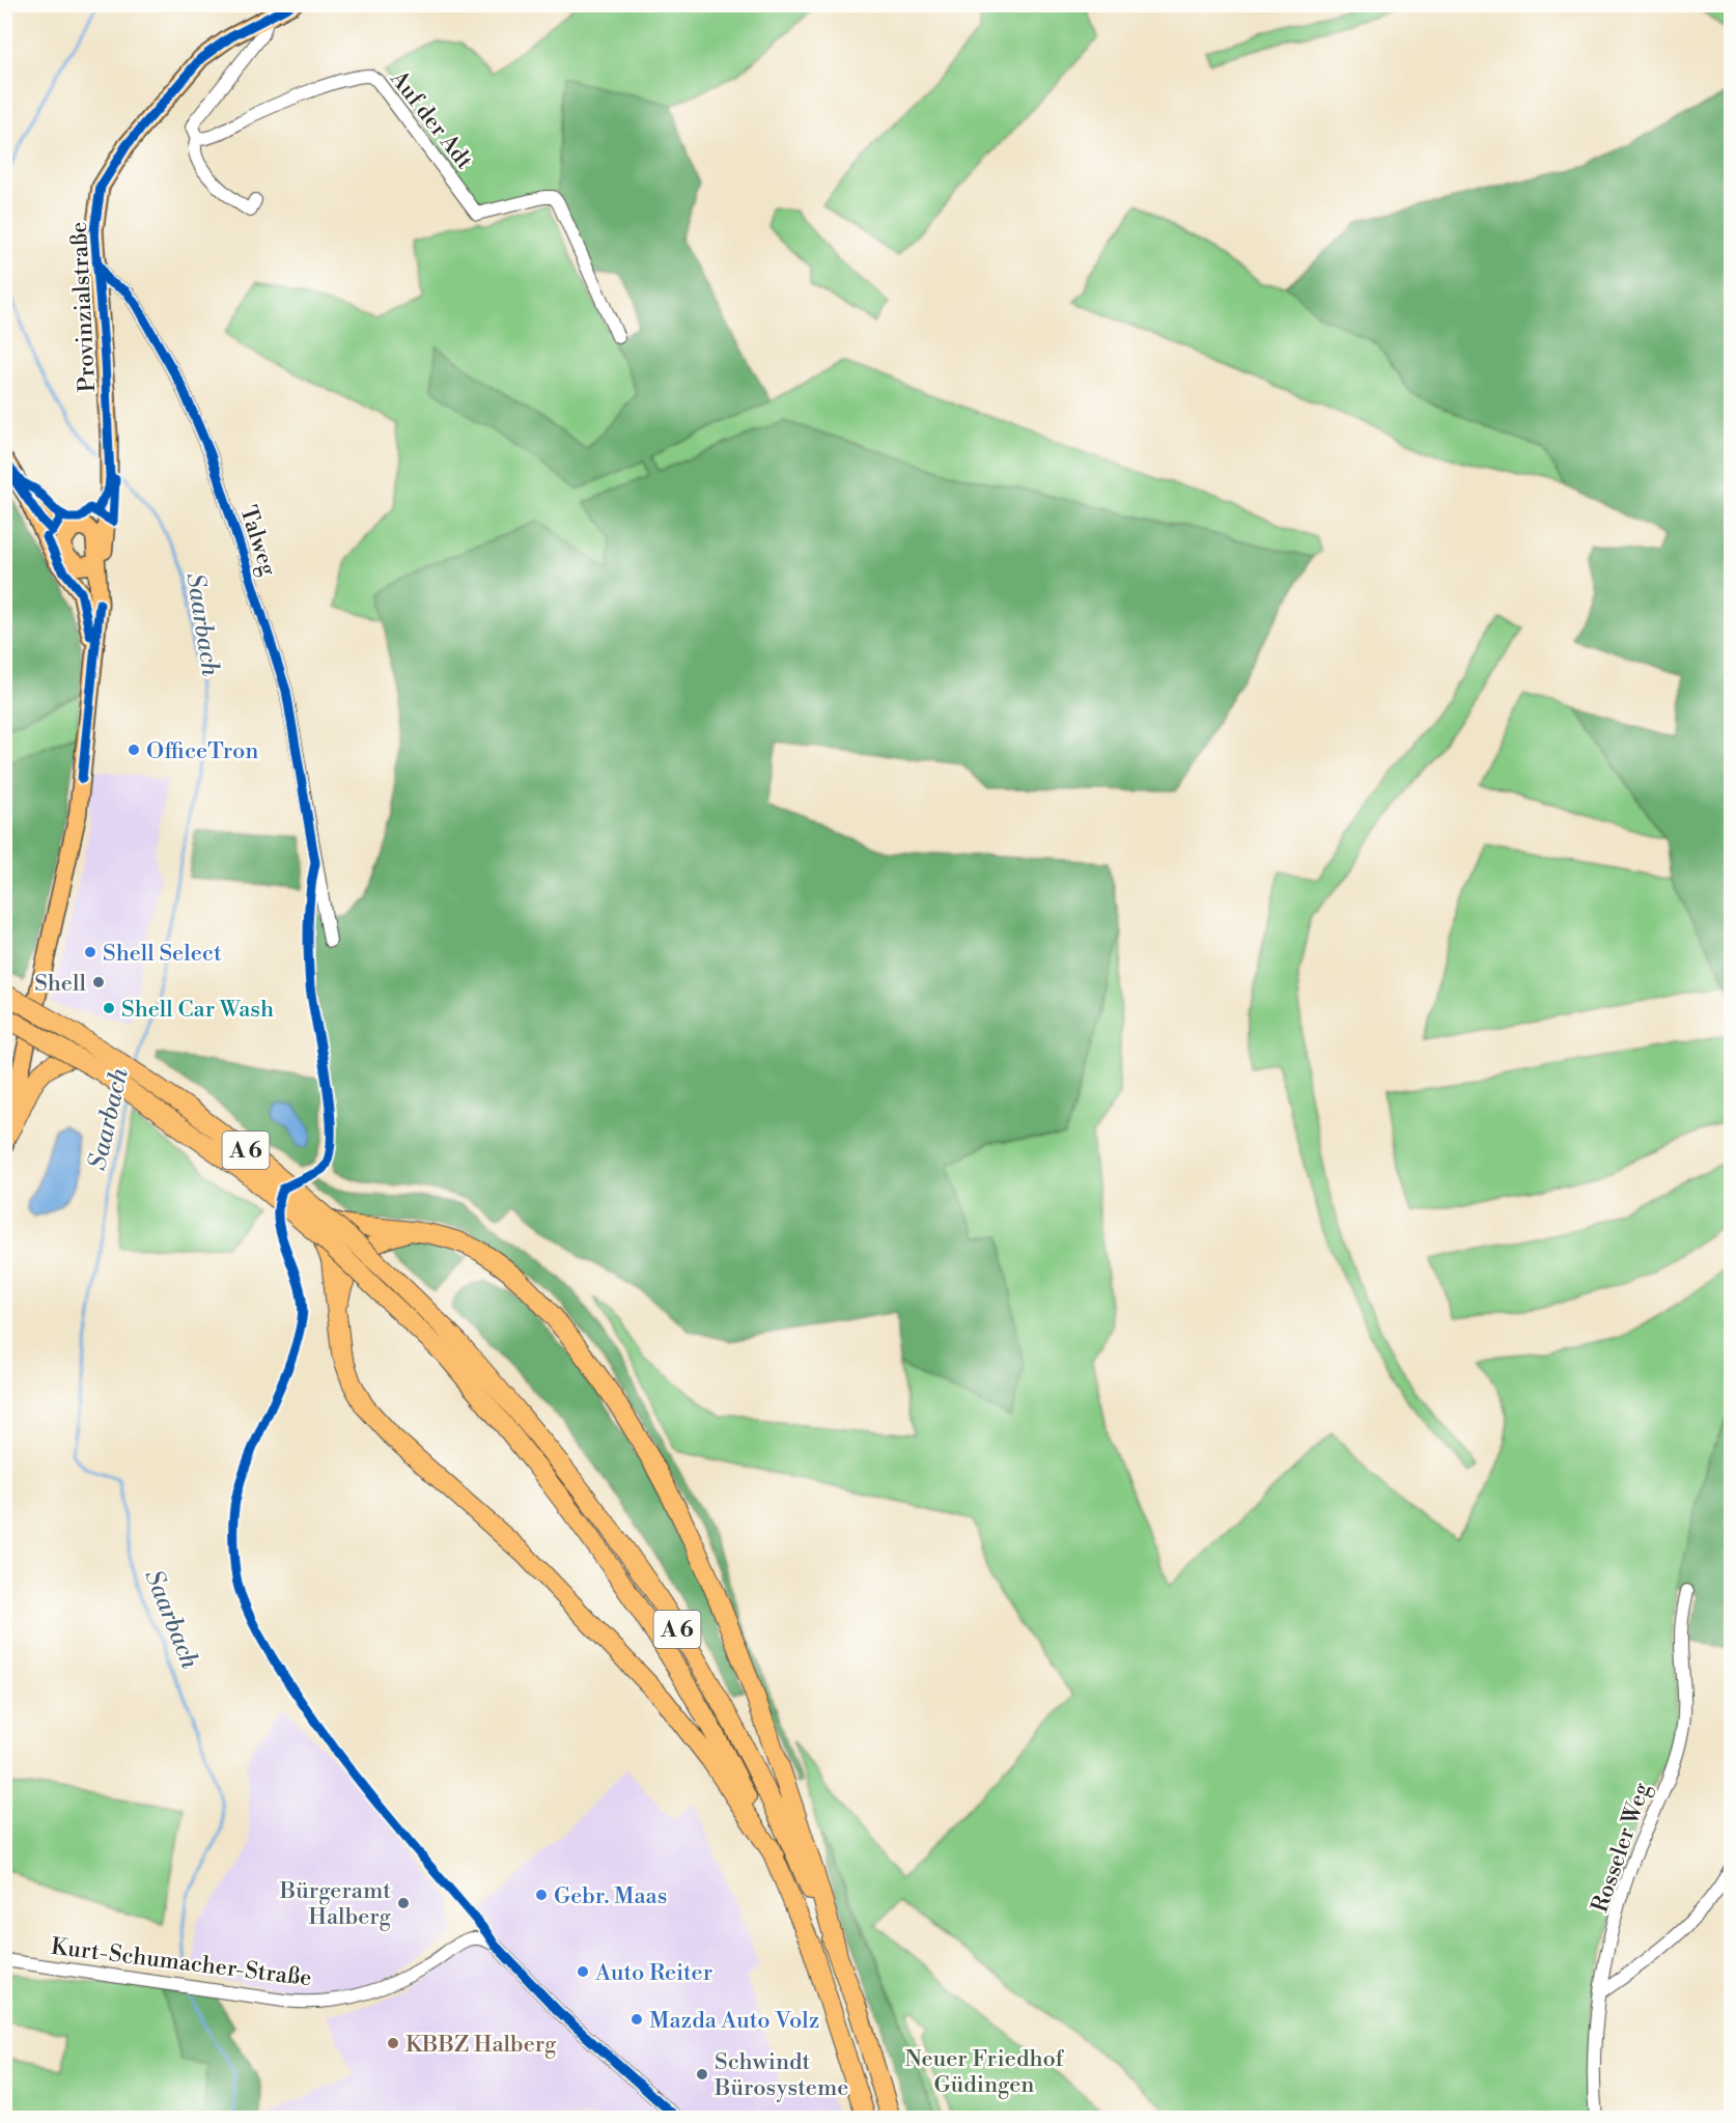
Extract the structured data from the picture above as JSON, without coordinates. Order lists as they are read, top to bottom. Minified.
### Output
{"streets":{"highway":["A 6"],"main road":["Provinzialstraße"],"street":["Auf der Adt","Talweg","Rosseler Weg","Kurt-Schumacher-Straße"]},"crossings":[["Provinzialstraße","Talweg"]],"water":["Saarbach"],"parks":["Neuer Friedhof Güdingen"],"places":["OfficeTron","Shell Select","Shell","Shell Car Wash","Gebr. Maas","Bürgeramt Halberg","Auto Reiter","Mazda Auto Volz","KBBZ Halberg","Schwindt Bürosysteme"]}
